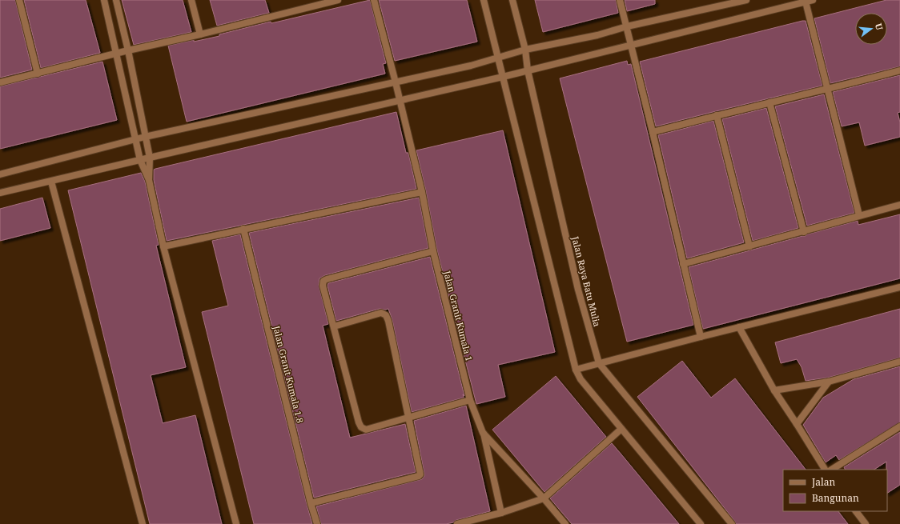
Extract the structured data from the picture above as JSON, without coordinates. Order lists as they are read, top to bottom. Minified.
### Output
{"streets":{"street":["Jalan Raya Batu Mulia","Jalan Granit Kumala 1","Jalan Granit Kumala 1.8"]},"legend":["Jalan","Bangunan"],"north":"right"}
